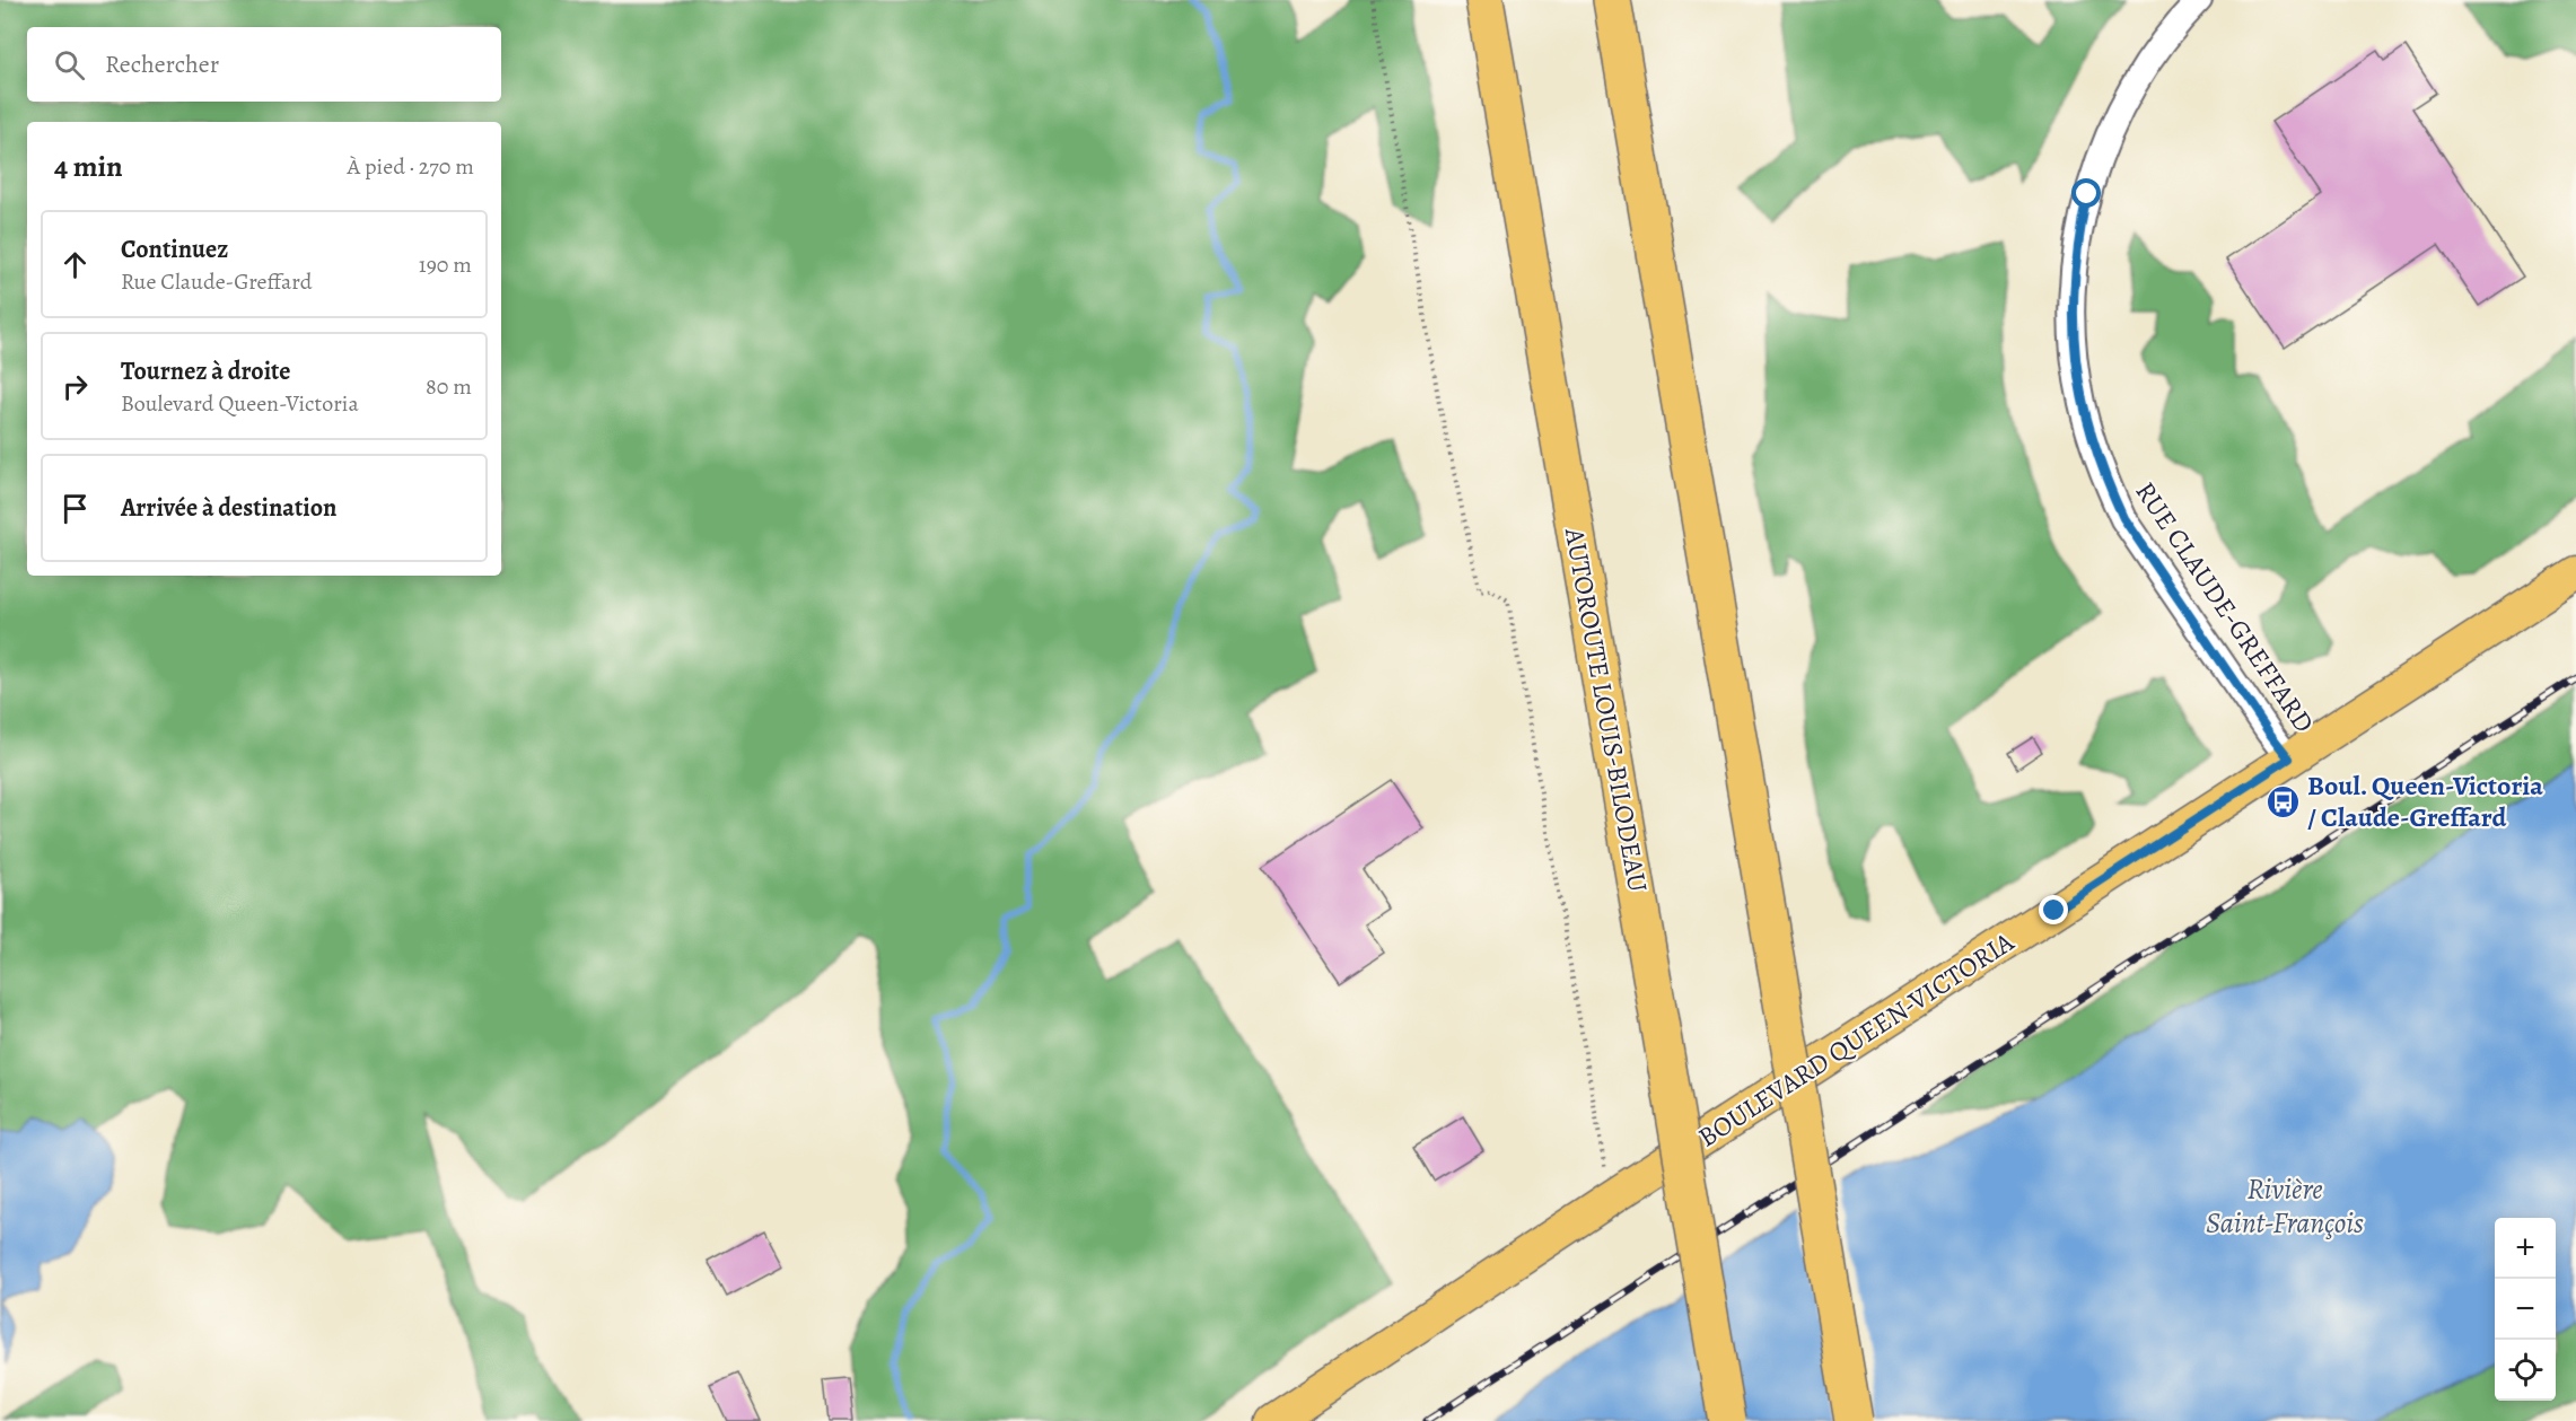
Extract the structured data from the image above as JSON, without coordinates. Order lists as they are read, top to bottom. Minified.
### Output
{"streets":{"highway":["AUTOROUTE LOUIS-BILODEAU"],"main road":["BOULEVARD QUEEN-VICTORIA"],"street":["RUE CLAUDE-GREFFARD"]},"crossings":[["RUE CLAUDE-GREFFARD","BOULEVARD QUEEN-VICTORIA"]],"water":["Rivière Saint-François"],"places":{"bus stop":["Boul. Queen-Victoria / Claude-Greffard"]},"page":{"search":"Rechercher","heading":["4 min","À pied · 270 m"],"list":[["Continuez","Rue Claude-Greffard","190 m"],["Tournez à droite","Boulevard Queen-Victoria","80 m"],"Arrivée à destination"],"map_buttons":["+","−"]}}
